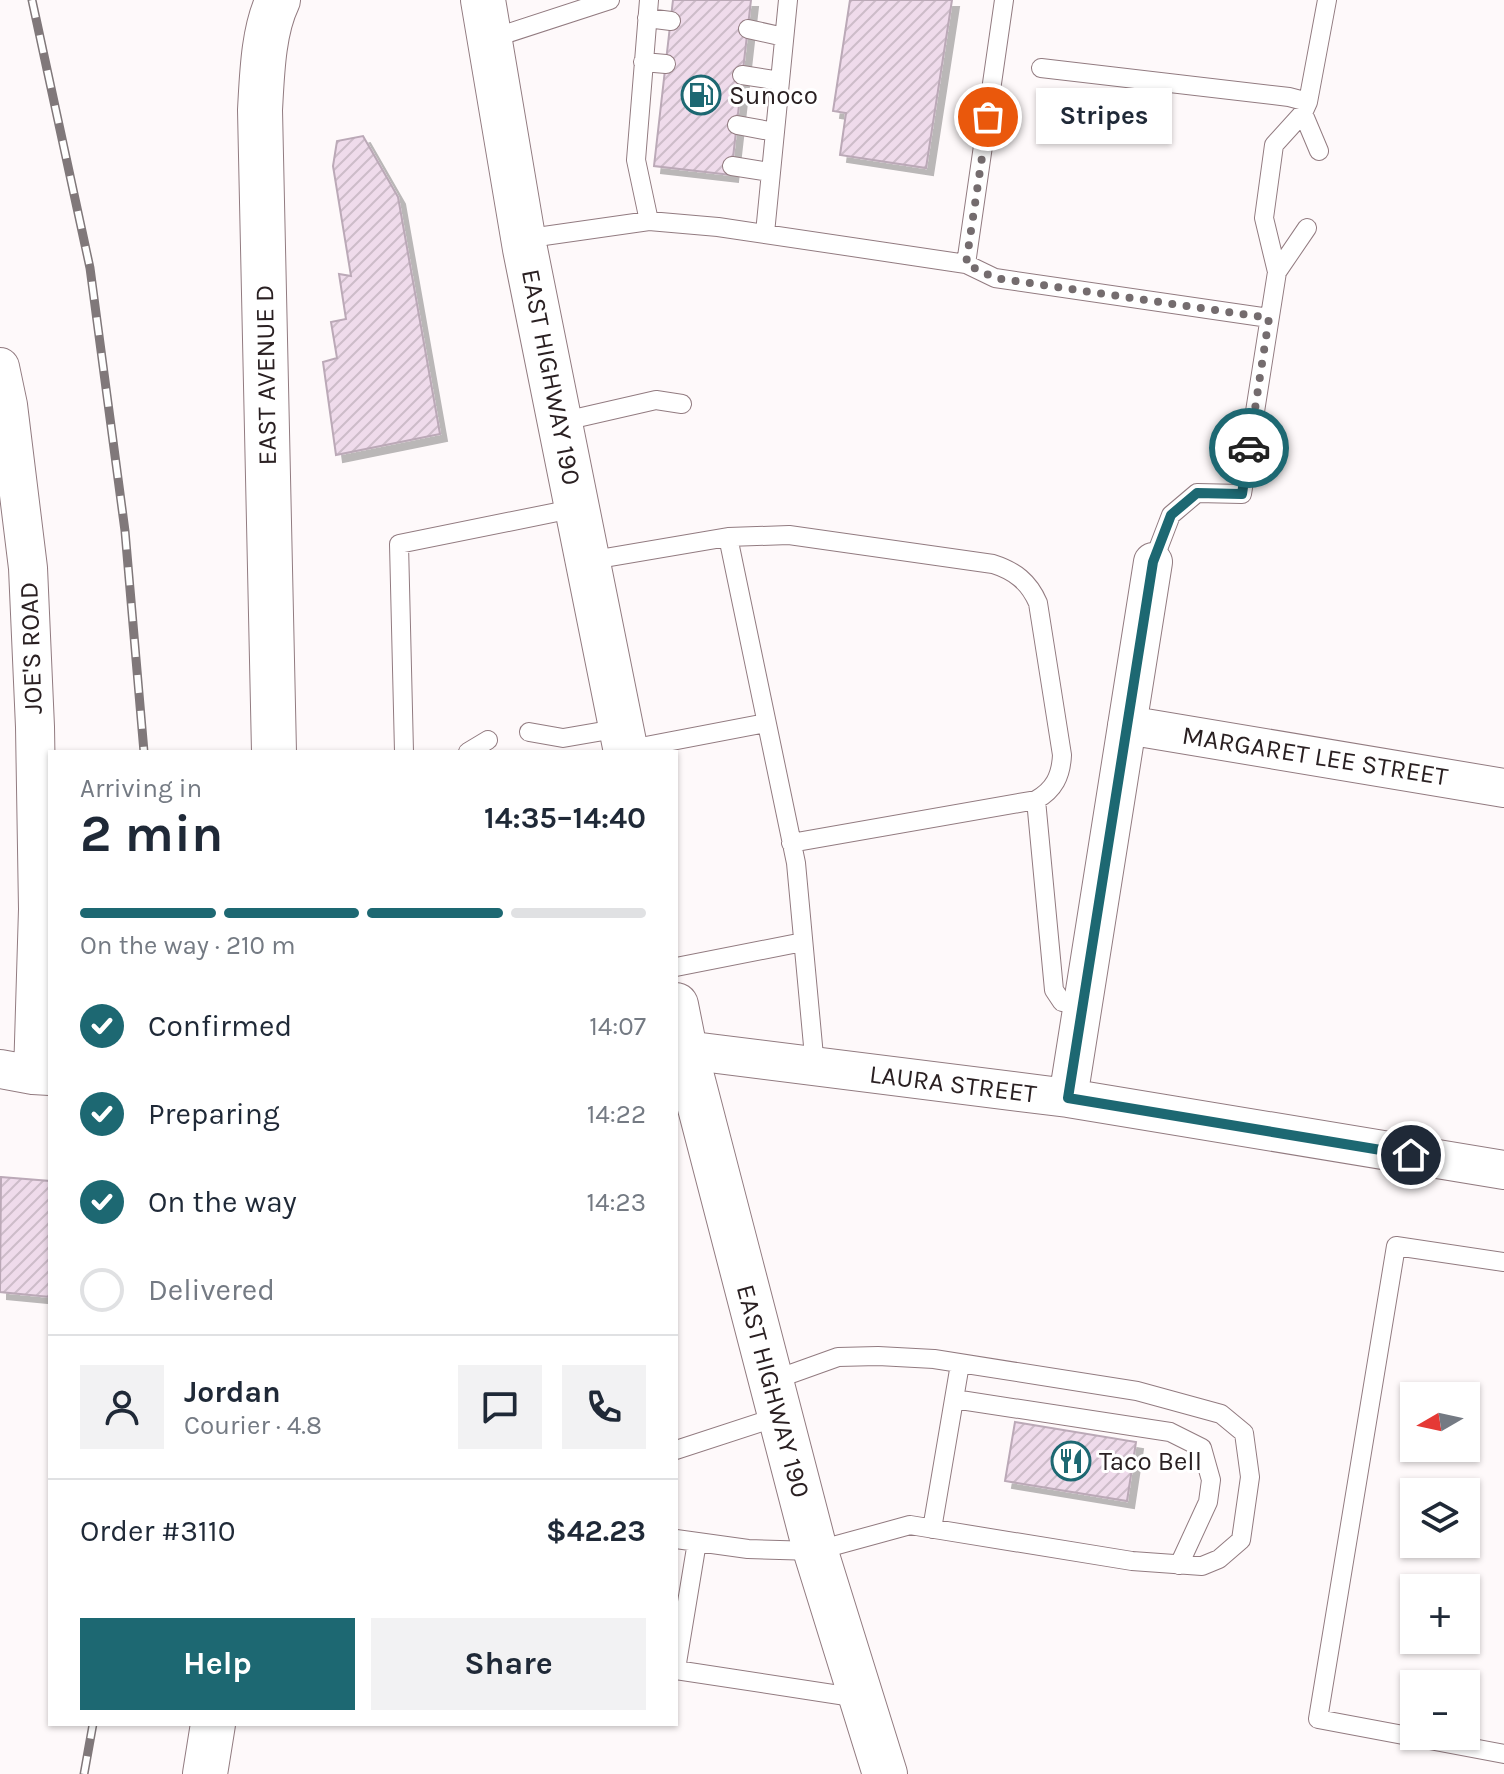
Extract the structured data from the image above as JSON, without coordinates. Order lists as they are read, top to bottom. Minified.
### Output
{"streets":{"main road":["EAST AVENUE D","EAST HIGHWAY 190"],"street":["JOE'S ROAD","MARGARET LEE STREET","LAURA STREET"]},"crossings":[["EAST HIGHWAY 190","LAURA STREET"]],"places":{"fuel station":["Sunoco"],"other":["Stripes"],"restaurant":["Taco Bell"]},"north":"left","page":{"bubble":"Stripes","heading":["2 min","Arriving in","14:35–14:40"],"panel":["Jordan","Courier · 4.8","Order #3110","$42.23"],"bar":"On the way · 210 m","list":[["Confirmed","14:07"],["Preparing","14:22"],["On the way","14:23"],"Delivered"],"map_buttons":["+","−"],"buttons":["Help","Share"]}}
